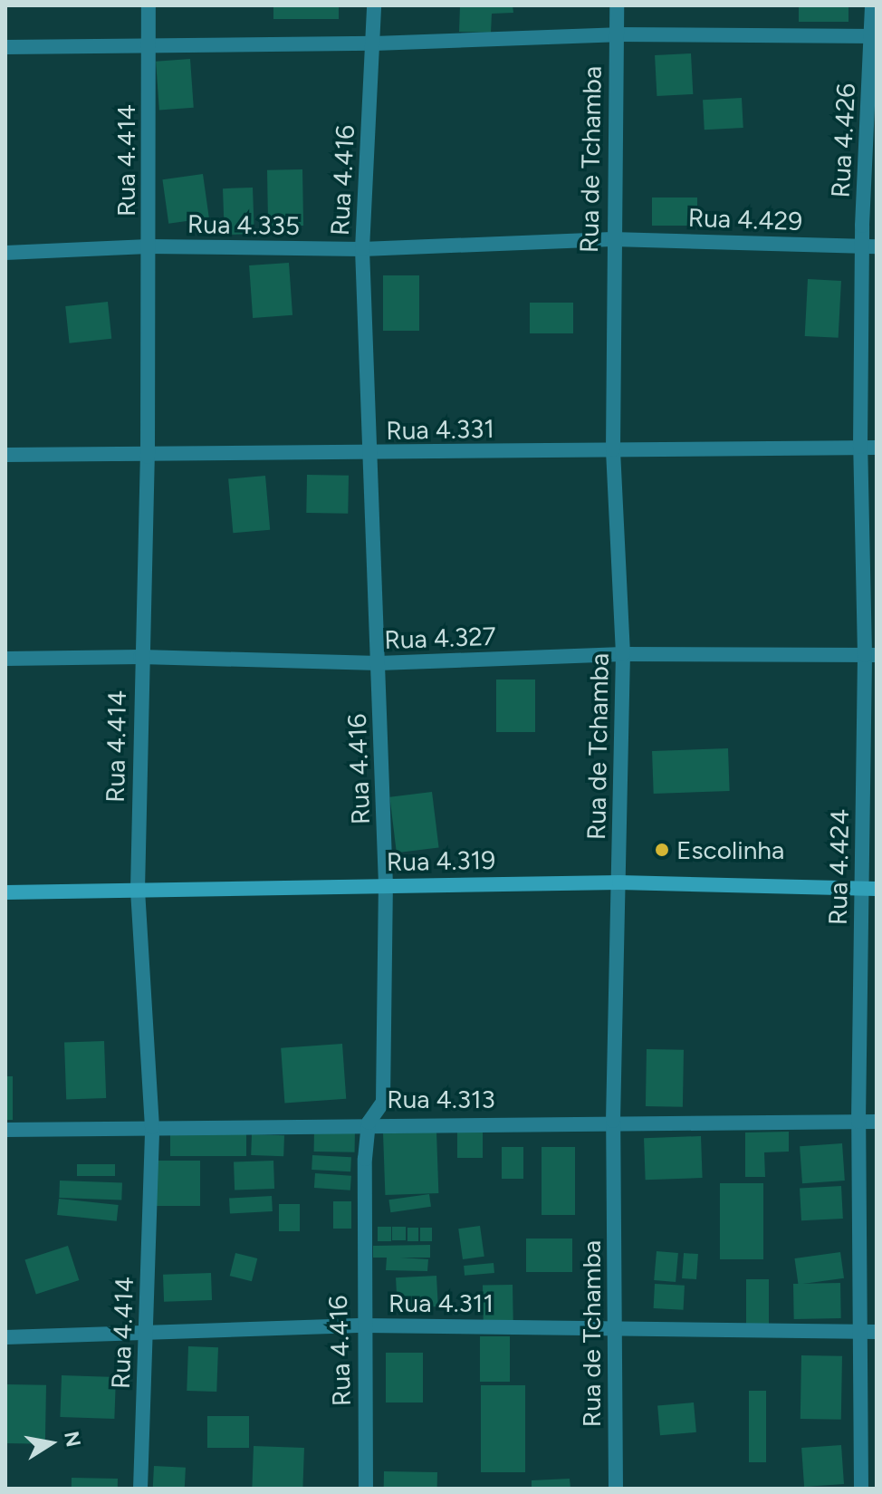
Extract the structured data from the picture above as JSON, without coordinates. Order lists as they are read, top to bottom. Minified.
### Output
{"streets":{"street":["Rua 4.426","Rua de Tchamba","Rua 4.414","Rua 4.416","Rua 4.429","Rua 4.335","Rua 4.331","Rua 4.327","Rua 4.319","Rua 4.424","Rua 4.313","Rua 4.311"]},"crossings":[["Rua 4.426","Rua 4.429"],["Rua 4.426","Rua 4.424"],["Rua de Tchamba","Rua 4.429"],["Rua de Tchamba","Rua 4.335"],["Rua de Tchamba","Rua 4.331"],["Rua de Tchamba","Rua 4.327"],["Rua de Tchamba","Rua 4.319"],["Rua de Tchamba","Rua 4.313"],["Rua de Tchamba","Rua 4.311"],["Rua 4.414","Rua 4.335"],["Rua 4.414","Rua 4.331"],["Rua 4.414","Rua 4.327"],["Rua 4.414","Rua 4.319"],["Rua 4.414","Rua 4.313"],["Rua 4.414","Rua 4.311"],["Rua 4.416","Rua 4.335"],["Rua 4.416","Rua 4.331"],["Rua 4.416","Rua 4.327"],["Rua 4.416","Rua 4.319"],["Rua 4.416","Rua 4.313"],["Rua 4.416","Rua 4.311"],["Rua 4.429","Rua 4.335"],["Rua 4.429","Rua 4.424"],["Rua 4.331","Rua 4.424"],["Rua 4.327","Rua 4.424"],["Rua 4.319","Rua 4.424"],["Rua 4.424","Rua 4.313"],["Rua 4.424","Rua 4.311"]],"places":["Escolinha"],"north":"right"}
